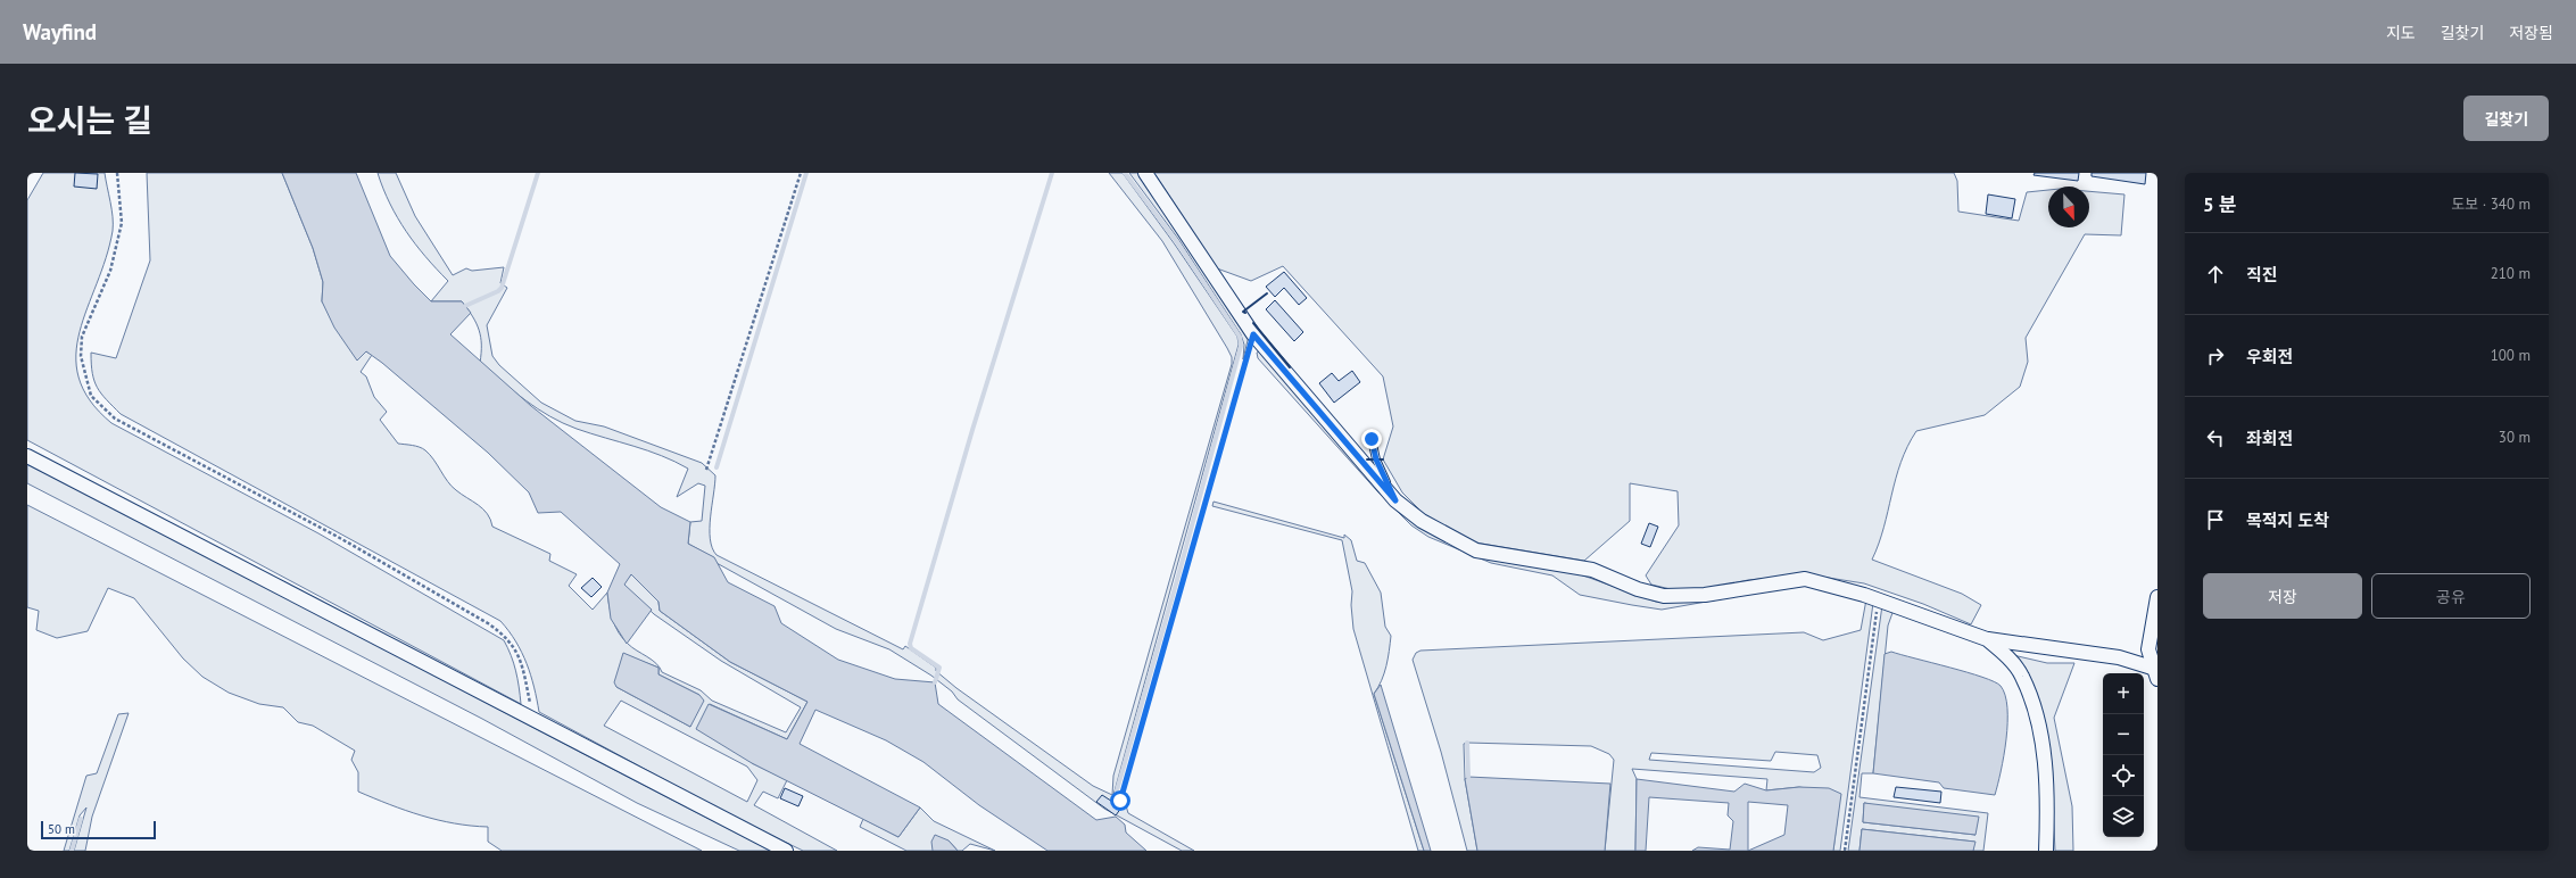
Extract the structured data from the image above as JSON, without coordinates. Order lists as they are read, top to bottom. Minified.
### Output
{"scale_bar":"50 m","north":"bottom","page":{"header":"Wayfind","nav":["지도","길찾기","저장됨"],"title":"오시는 길","buttons":["길찾기",["저장","공유"]],"heading":["5 분","도보 · 340 m"],"list":[["직진","210 m"],["우회전","100 m"],["좌회전","30 m"],"목적지 도착"],"map_buttons":["+","−"],"scale":"50 m"}}
